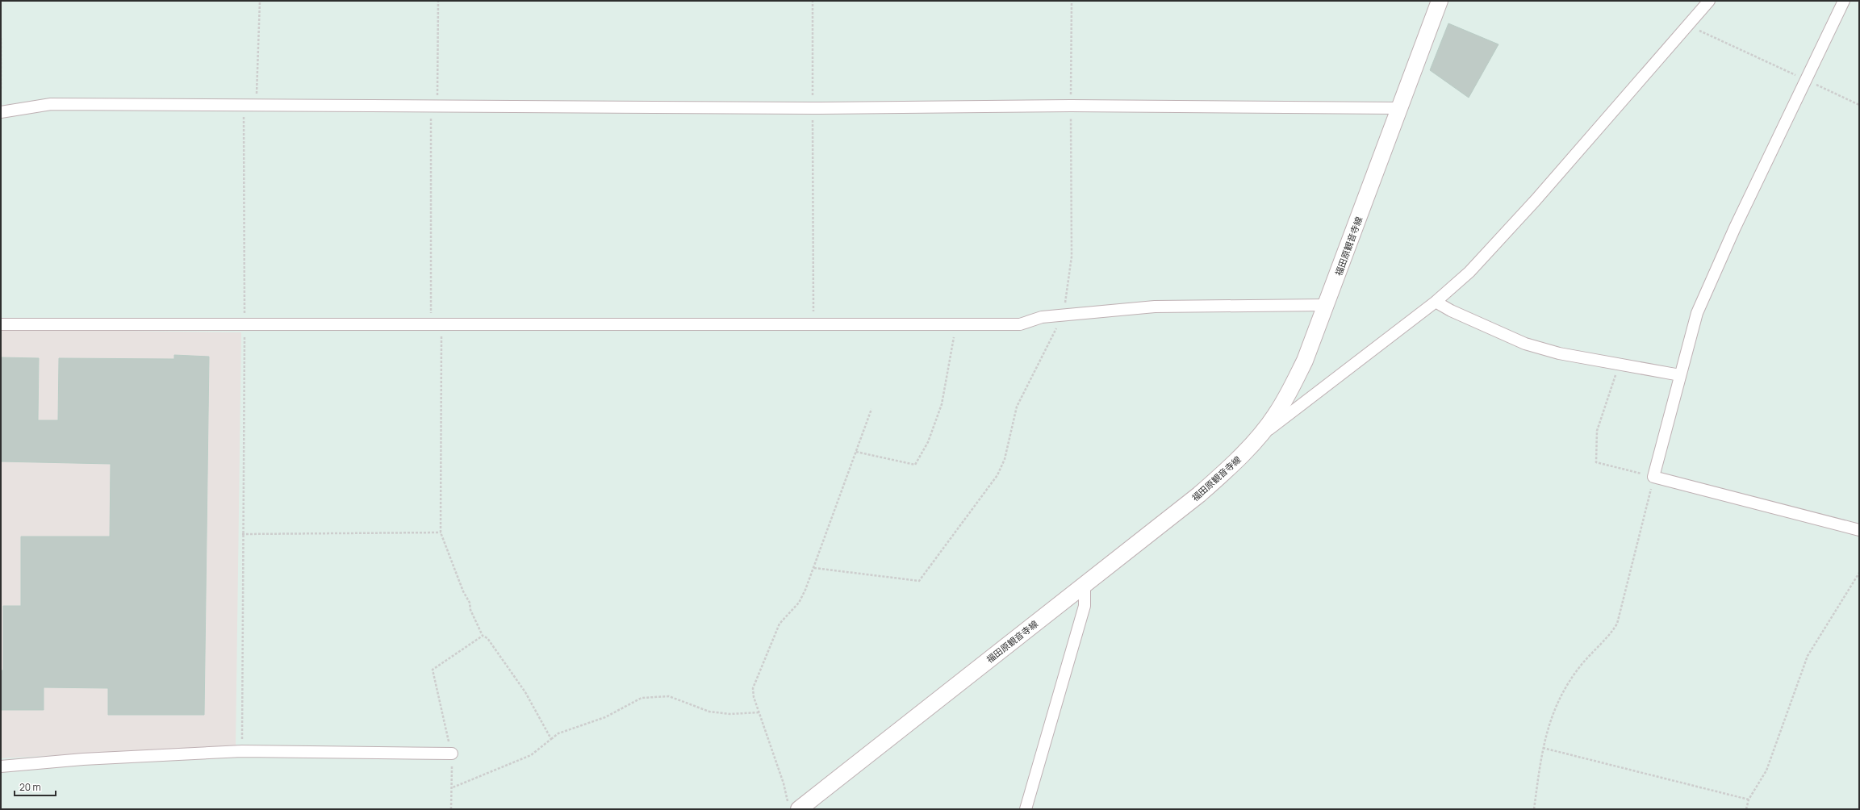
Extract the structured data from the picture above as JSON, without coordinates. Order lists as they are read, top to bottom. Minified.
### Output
{"streets":{"main road":["福田原観音寺線"]},"scale_bar":"20 m"}
